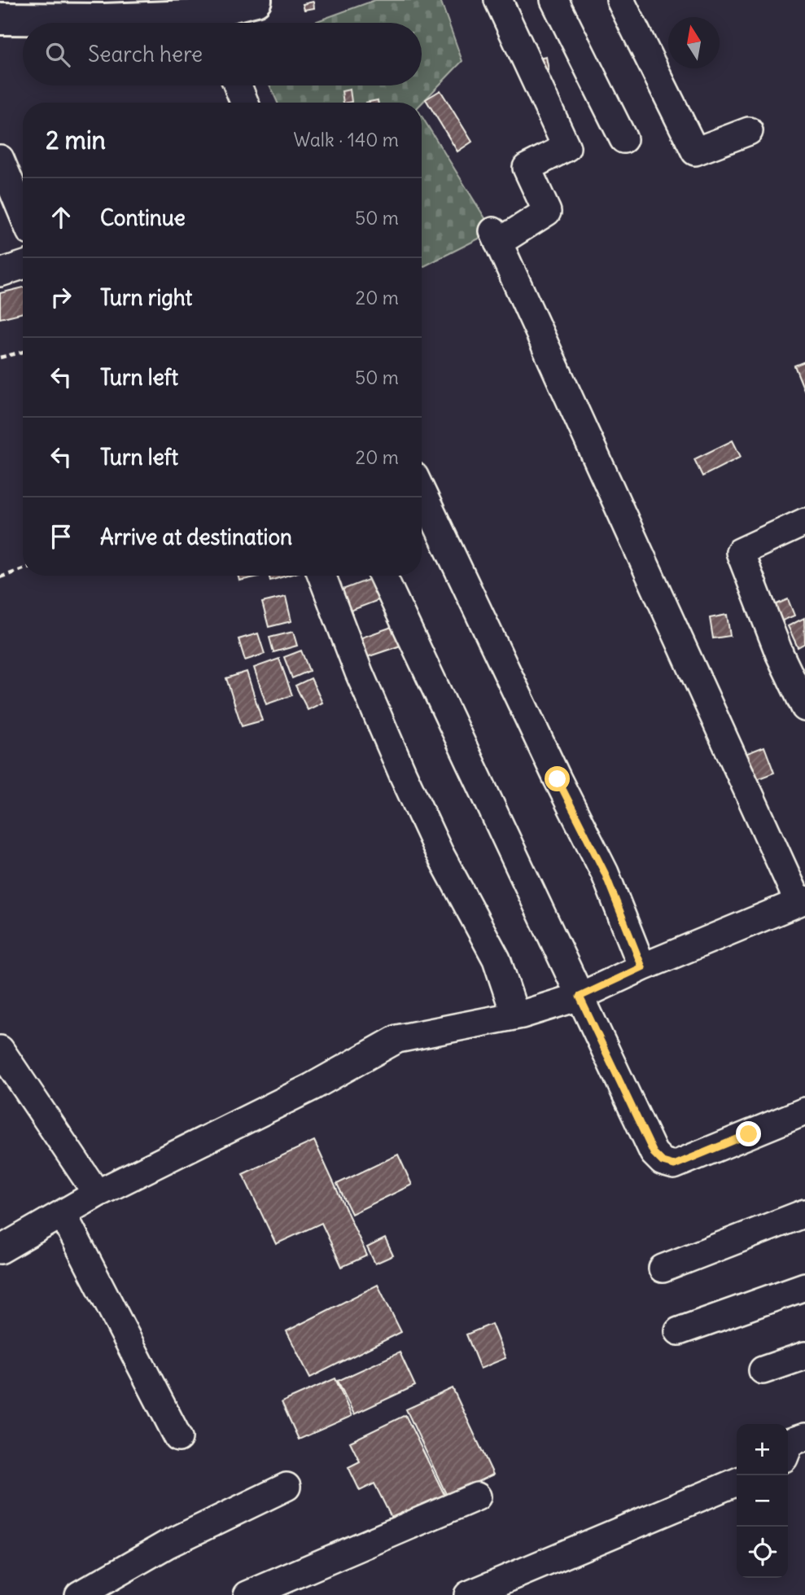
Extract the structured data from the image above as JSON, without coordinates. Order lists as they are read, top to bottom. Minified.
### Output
{"north":"top","page":{"search":"Search here","heading":["2 min","Walk · 140 m"],"list":[["Continue","50 m"],["Turn right","20 m"],["Turn left","50 m"],["Turn left","20 m"],"Arrive at destination"],"map_buttons":["+","−"]}}
